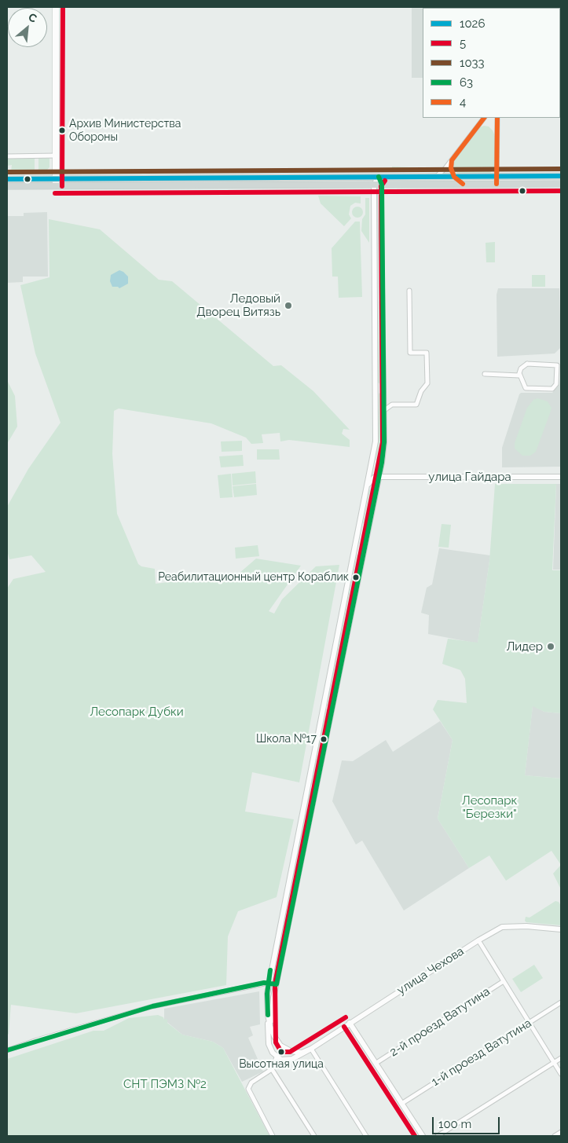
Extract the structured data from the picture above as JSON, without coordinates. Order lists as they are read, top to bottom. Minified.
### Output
{"streets":{"street":["улица Гайдара","улица Чехова","2-й проезд Ватутина","1-й проезд Ватутина"]},"parks":["Лесопарк Дубки","Лесопарк \"Березки\"","СНТ ПЭМЗ №2"],"places":["Архив Министерства Обороны","Ледовый Дворец Витязь","Реабилитационный центр Кораблик","Лидер","Школа №17","Высотная улица"],"lines":["transit line 5","transit line 4","transit line 1033","transit line 1026","transit line 63"],"legend":["1026","5","1033","63","4"],"scale_bar":"100 m","north":"top right"}
